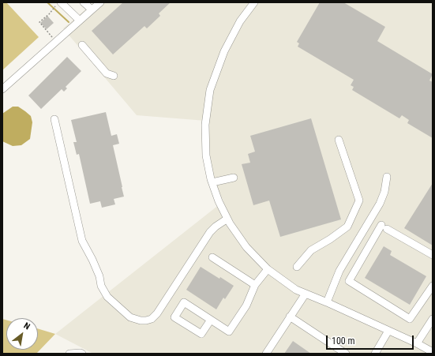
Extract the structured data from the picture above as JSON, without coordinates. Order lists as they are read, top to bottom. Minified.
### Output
{"scale_bar":"100 m","north":"top right"}
